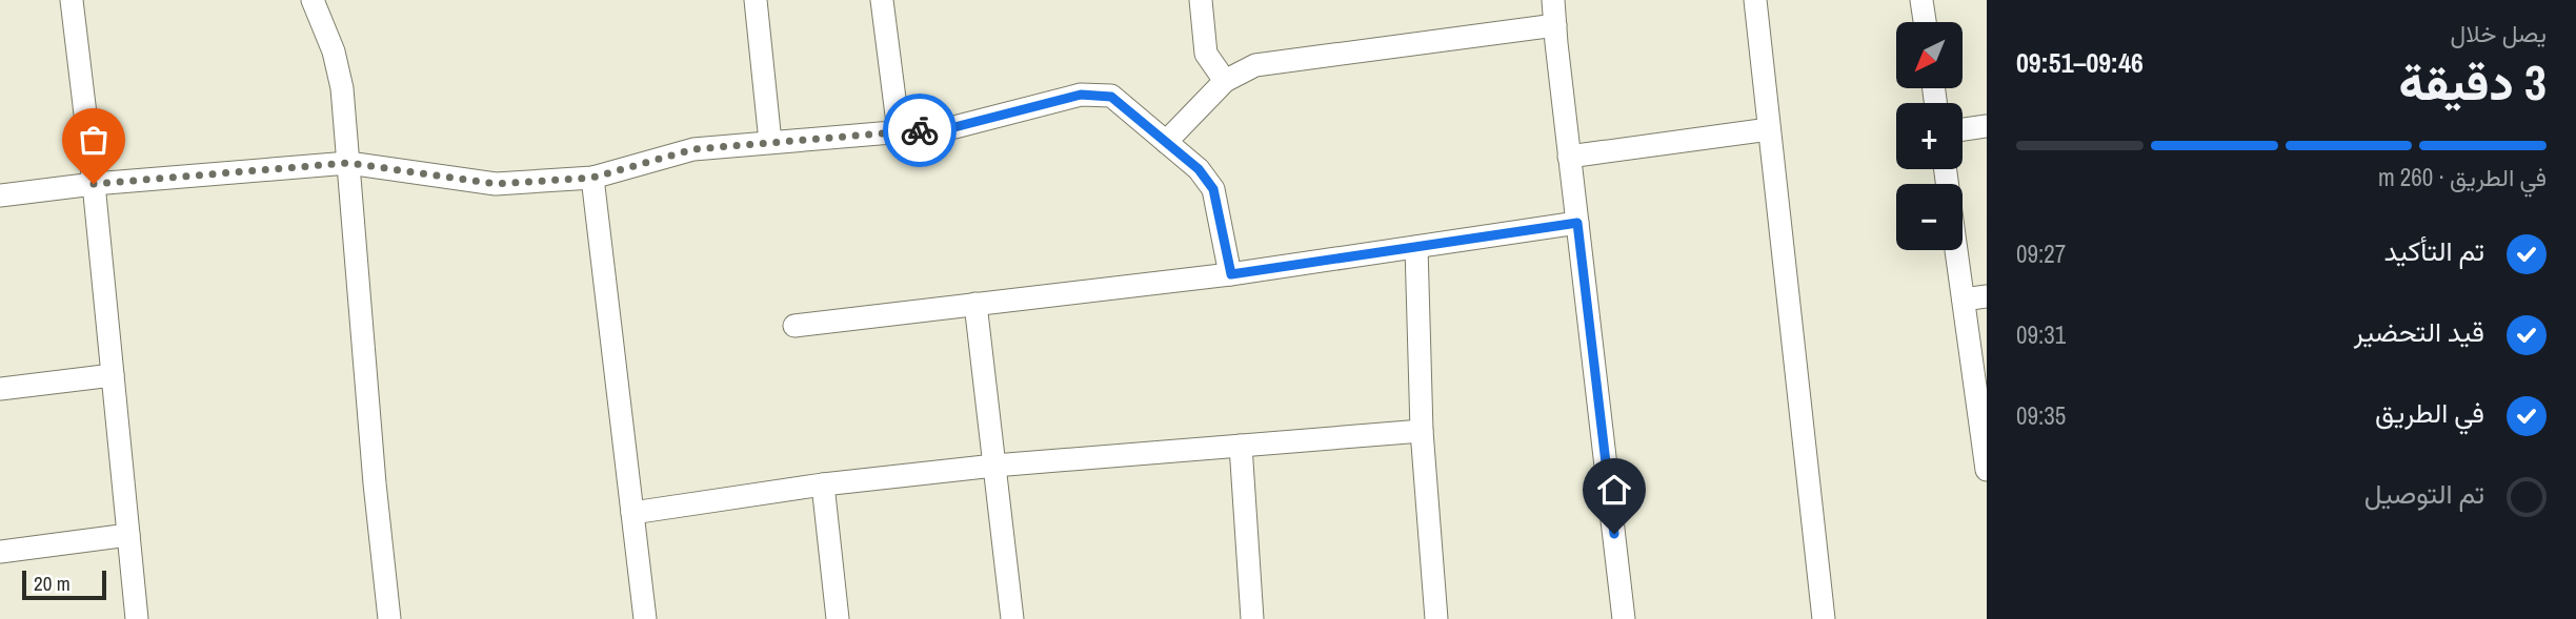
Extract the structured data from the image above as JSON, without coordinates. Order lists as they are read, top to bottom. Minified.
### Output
{"scale_bar":"20 m","north":"bottom left","page":{"heading":["3 دقيقة","يصل خلال","09:46–09:51"],"map_buttons":["+","−"],"bar":"في الطريق · 260 m","list":[["تم التأكيد","09:27"],["قيد التحضير","09:31"],["في الطريق","09:35"],"تم التوصيل"],"scale":"20 m"}}
